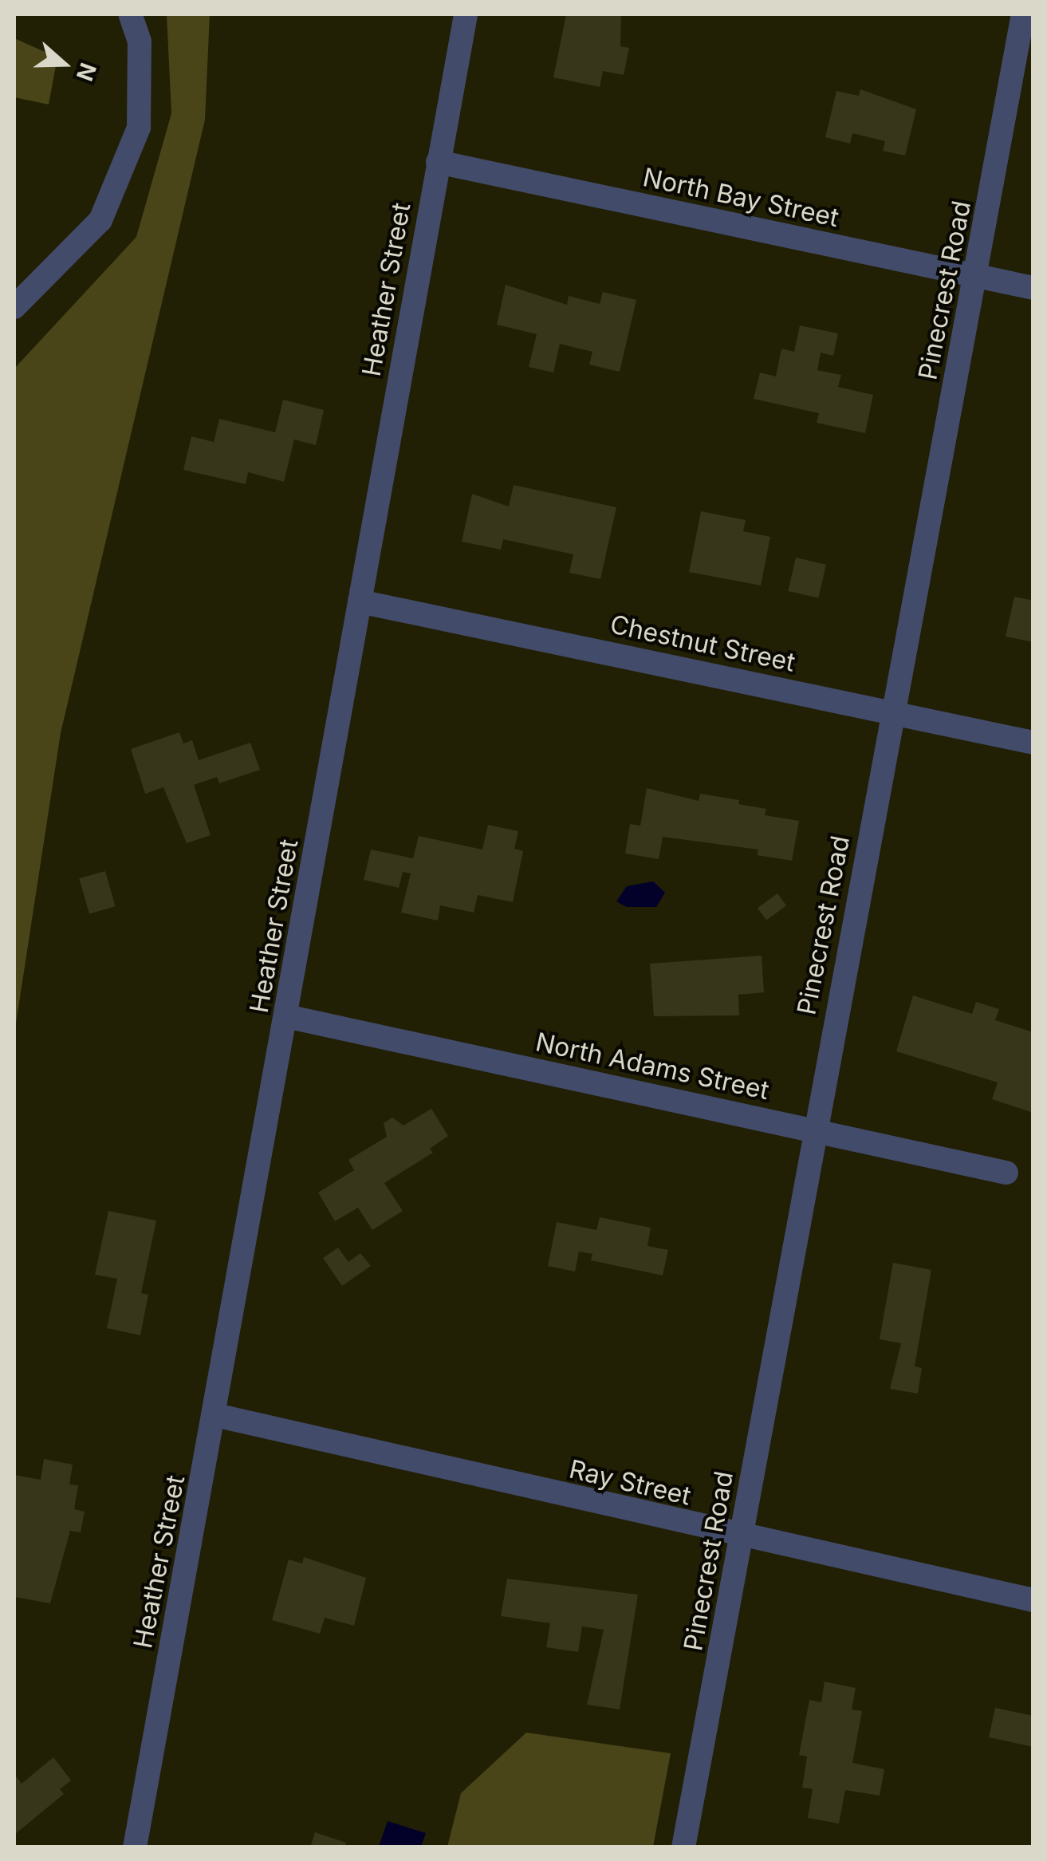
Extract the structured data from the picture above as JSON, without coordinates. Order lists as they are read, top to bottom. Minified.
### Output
{"streets":{"street":["North Bay Street","Heather Street","Pinecrest Road","Chestnut Street","North Adams Street","Ray Street"]},"crossings":[["North Bay Street","Heather Street"],["North Bay Street","Pinecrest Road"],["Heather Street","Chestnut Street"],["Heather Street","North Adams Street"],["Heather Street","Ray Street"],["Pinecrest Road","Chestnut Street"],["Pinecrest Road","North Adams Street"],["Pinecrest Road","Ray Street"]],"north":"right"}
